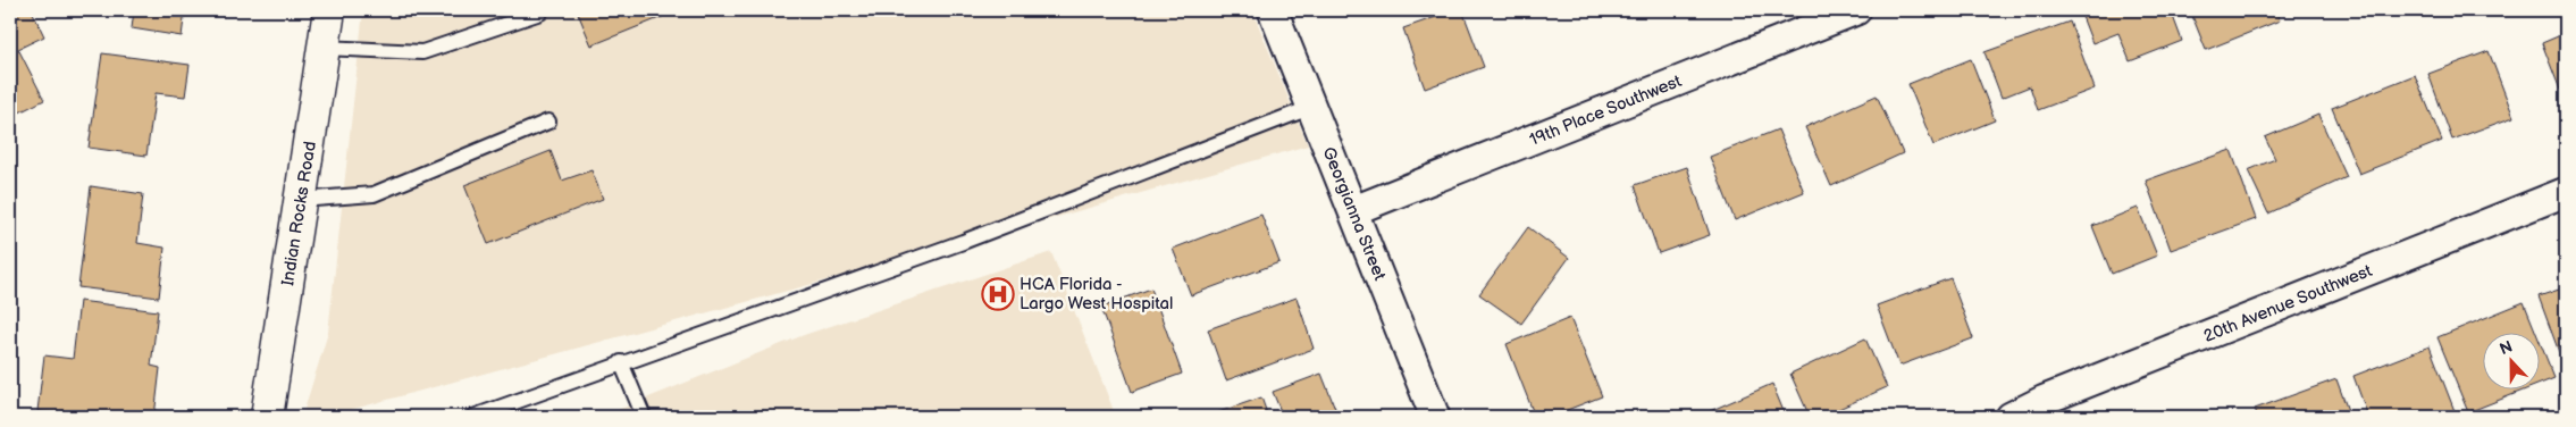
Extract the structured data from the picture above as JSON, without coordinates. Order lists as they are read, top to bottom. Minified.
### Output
{"streets":{"street":["19th Place Southwest","Indian Rocks Road","Georgianna Street","20th Avenue Southwest"]},"crossings":[["19th Place Southwest","Georgianna Street"]],"places":{"hospital":["HCA Florida - Largo West Hospital"]},"north":"top"}
